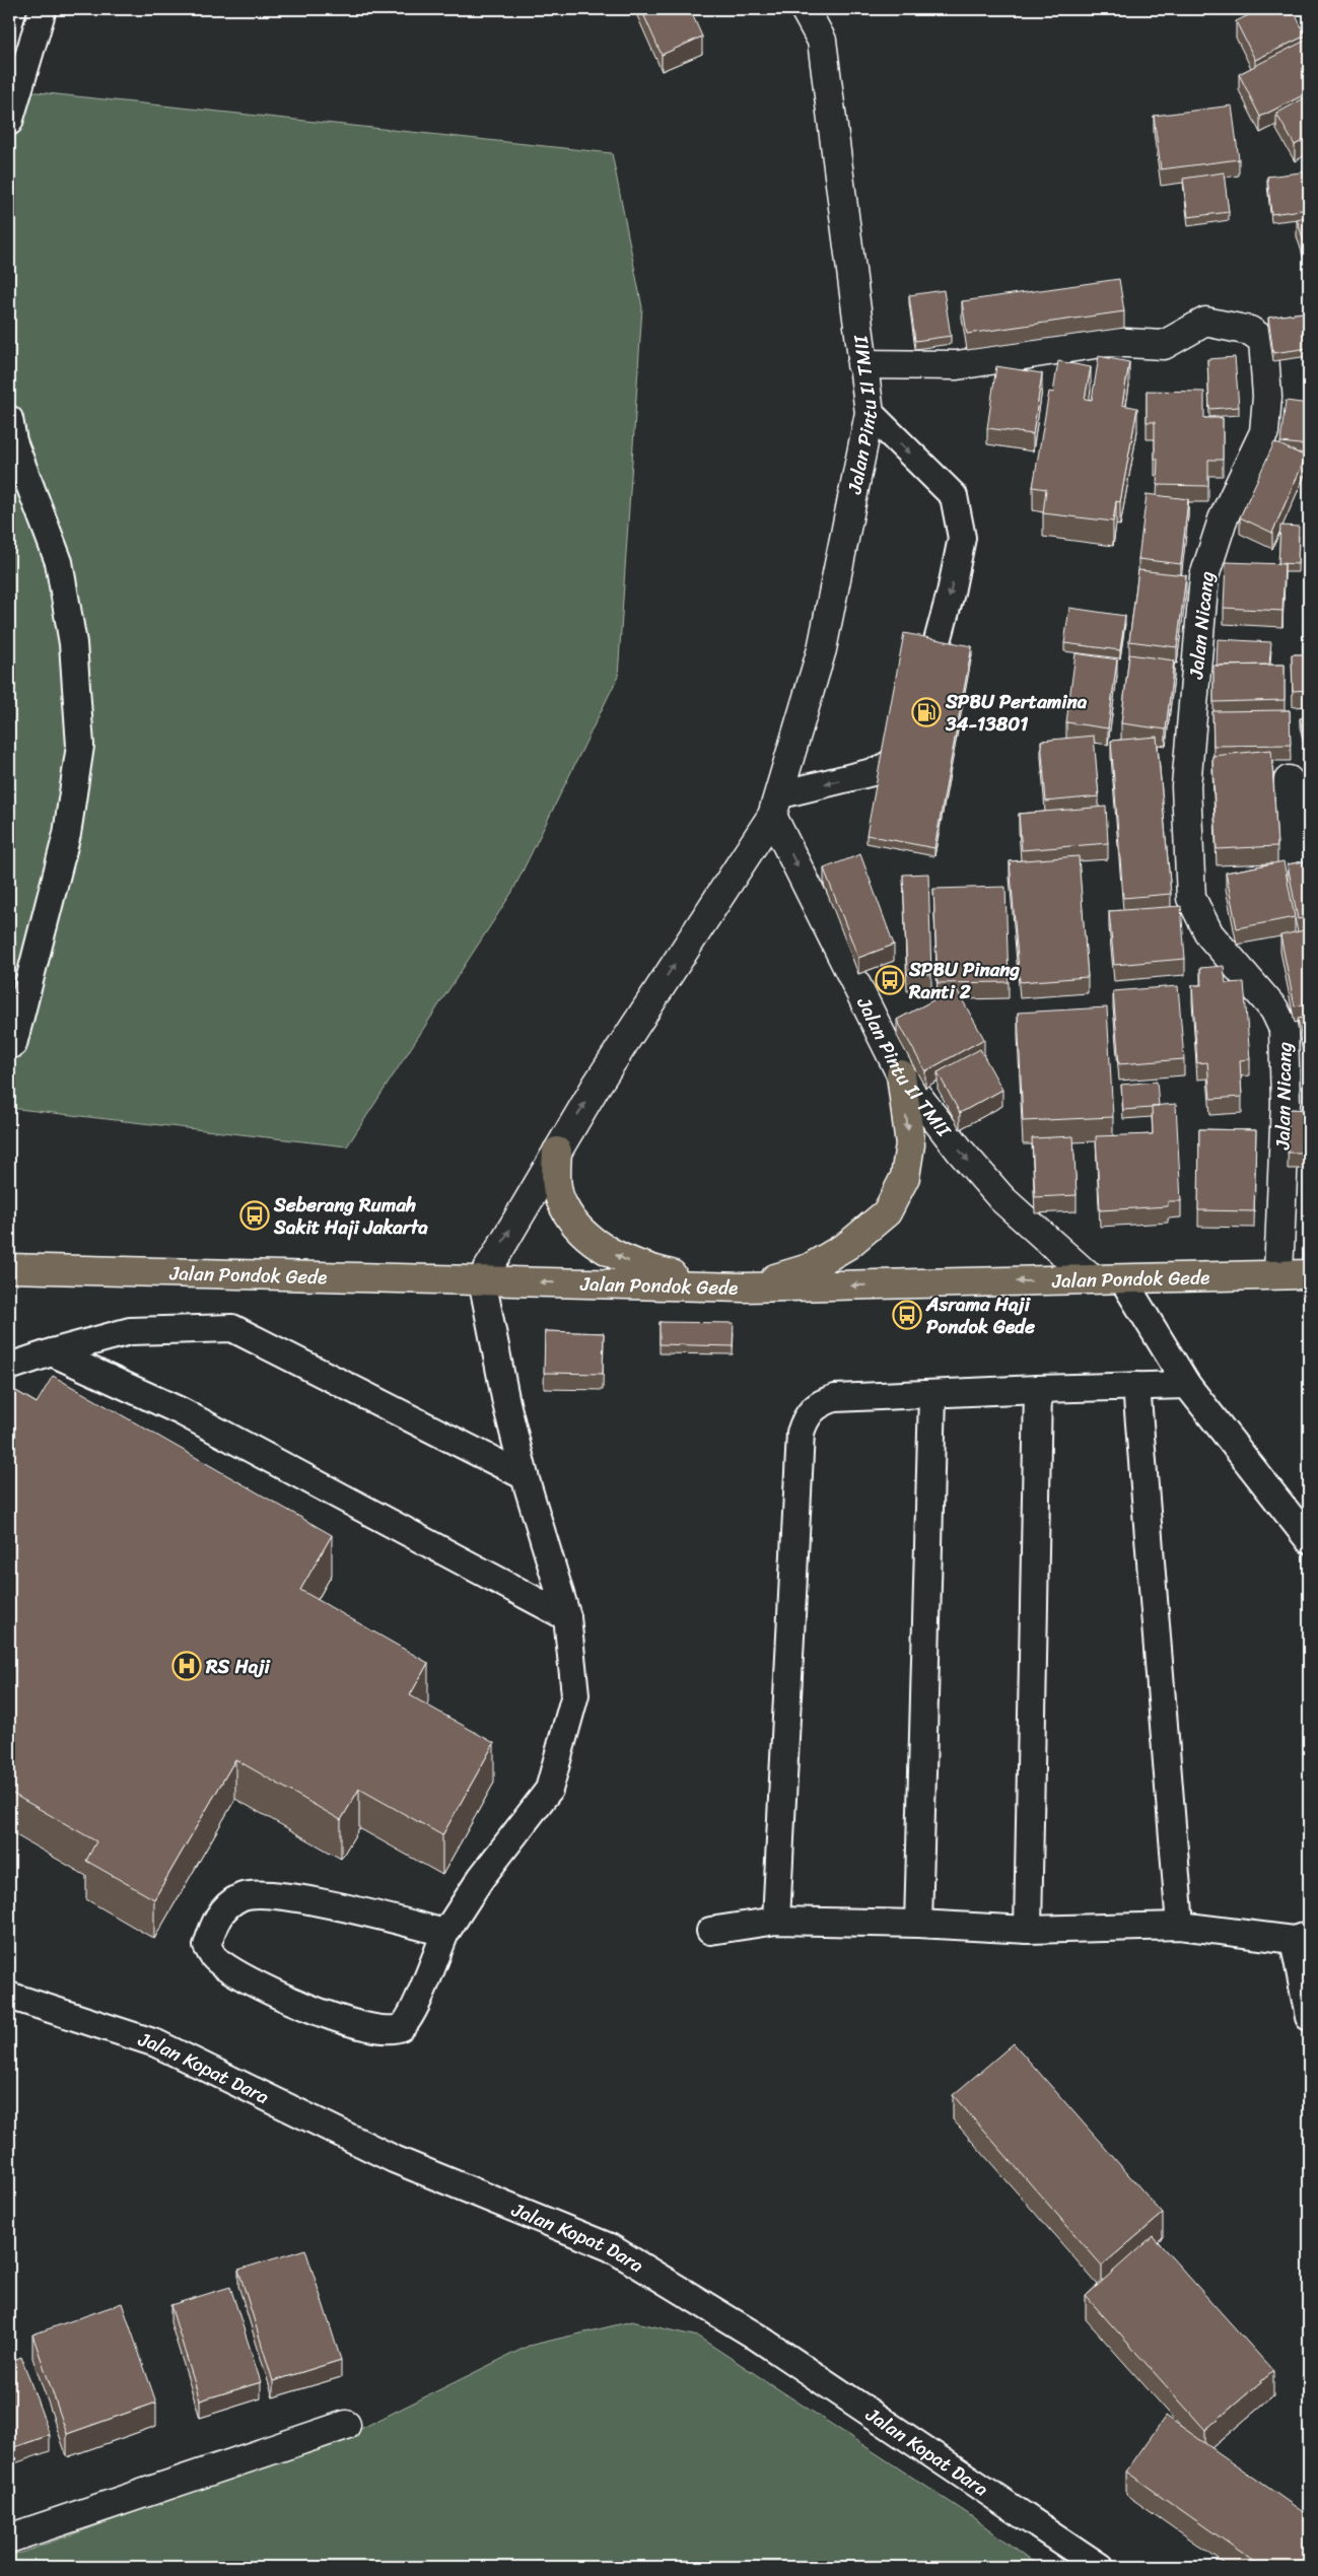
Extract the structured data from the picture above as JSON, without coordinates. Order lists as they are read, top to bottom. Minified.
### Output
{"streets":{"main road":["Jalan Pondok Gede"],"street":["Jalan Pintu II TMII","Jalan Nicang"],"lane":["Jalan Kopat Dara"]},"crossings":[["Jalan Pintu II TMII","Jalan Nicang"],["Jalan Pintu II TMII","Jalan Pondok Gede"],["Jalan Nicang","Jalan Pondok Gede"]],"one_way":["Jalan Pondok Gede"],"places":{"fuel station":["SPBU Pertamina 34-13801"],"bus stop":["SPBU Pinang Ranti 2","Seberang Rumah Sakit Haji Jakarta","Asrama Haji Pondok Gede"],"hospital":["RS Haji"]}}
